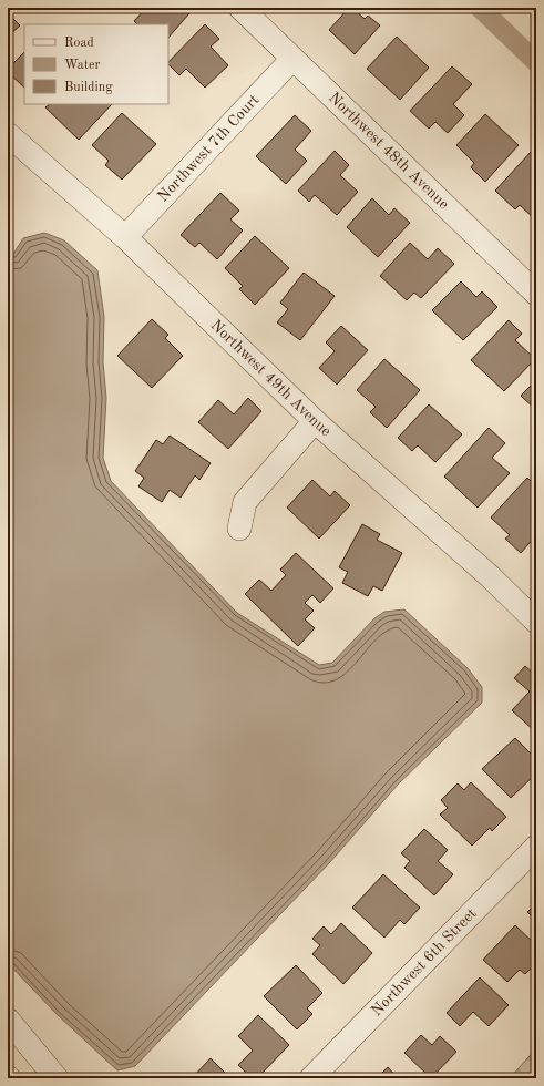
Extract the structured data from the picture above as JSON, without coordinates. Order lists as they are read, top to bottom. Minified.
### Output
{"streets":{"street":["Northwest 7th Court","Northwest 48th Avenue","Northwest 49th Avenue","Northwest 6th Street"]},"crossings":[["Northwest 7th Court","Northwest 48th Avenue"],["Northwest 7th Court","Northwest 49th Avenue"]],"legend":["Road","Water","Building"]}
